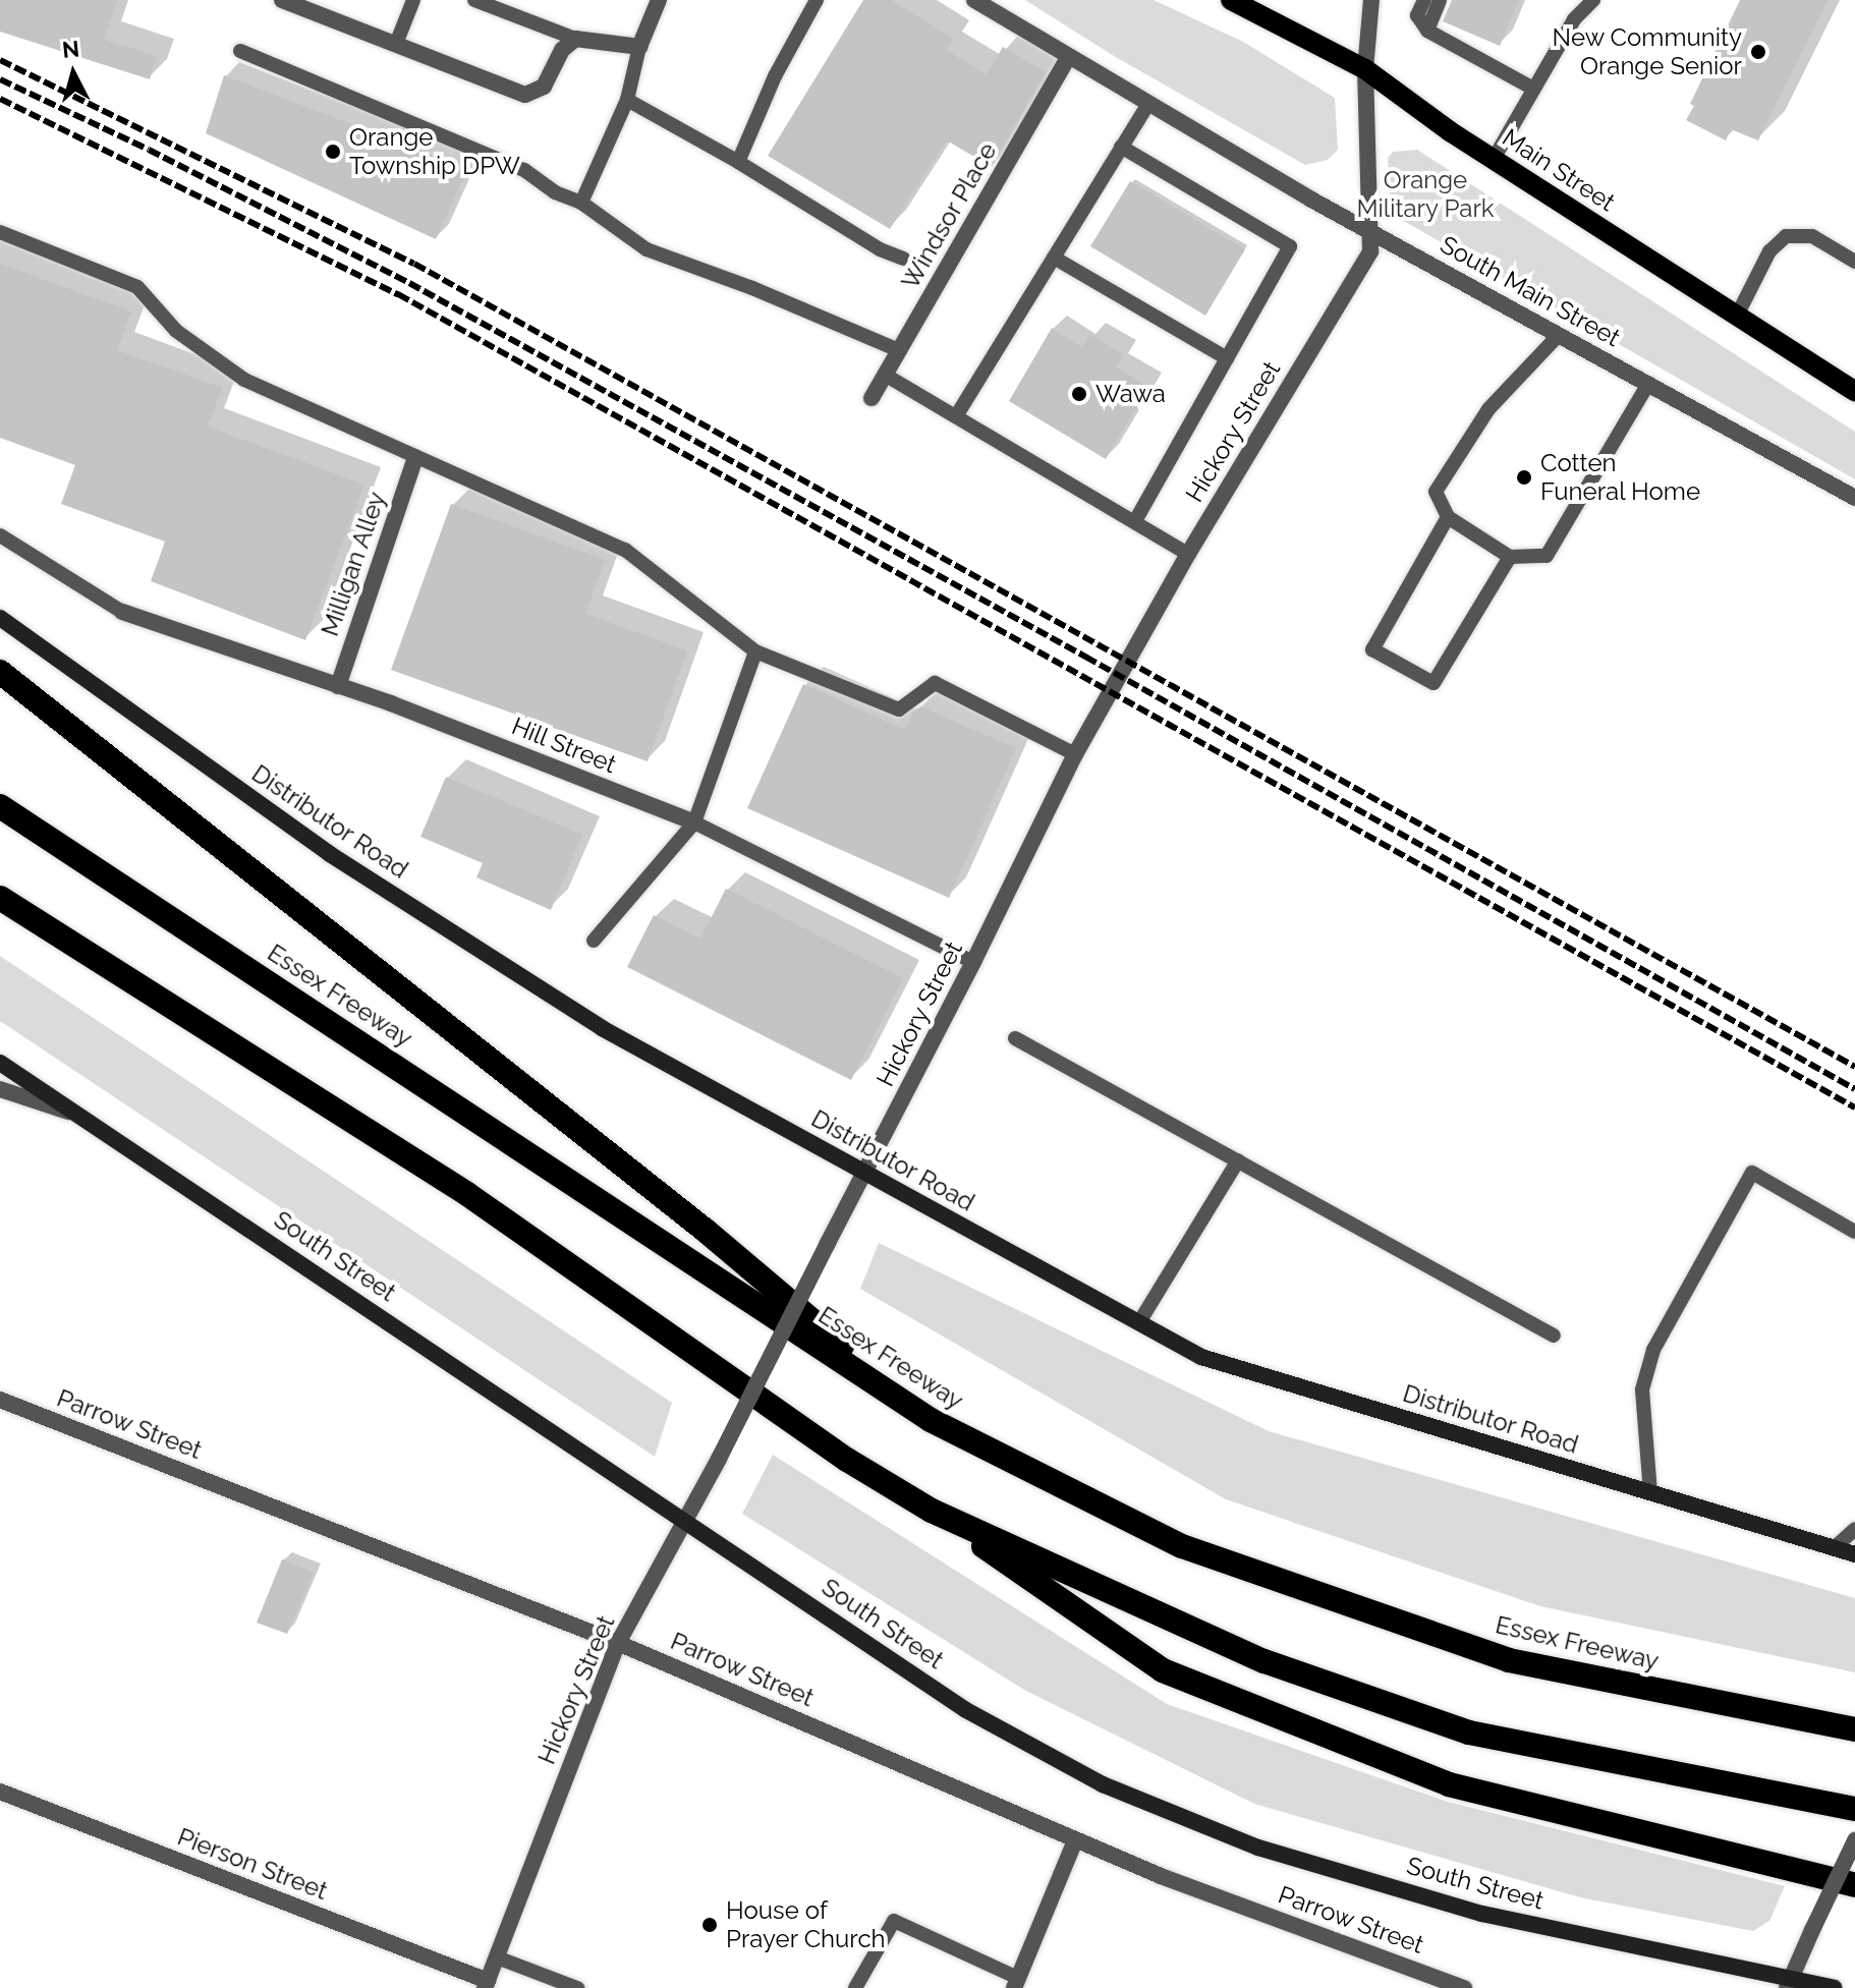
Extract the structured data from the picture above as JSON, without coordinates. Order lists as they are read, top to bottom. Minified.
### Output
{"streets":{"highway":["Essex Freeway"],"main road":["Main Street","Distributor Road","South Street"],"street":["Windsor Place","South Main Street","Hickory Street","Milligan Alley","Hill Street","Parrow Street","Pierson Street"]},"crossings":[["Main Street","Hickory Street"],["Windsor Place","South Main Street"],["South Main Street","Hickory Street"],["Hickory Street","Hill Street"],["Hickory Street","Distributor Road"],["Hickory Street","South Street"],["Hickory Street","Parrow Street"],["Hickory Street","Pierson Street"],["Milligan Alley","Hill Street"]],"parks":["Orange Military Park"],"places":["New Community Orange Senior","Orange Township DPW","Wawa","Cotten Funeral Home","House of Prayer Church"],"north":"top"}
